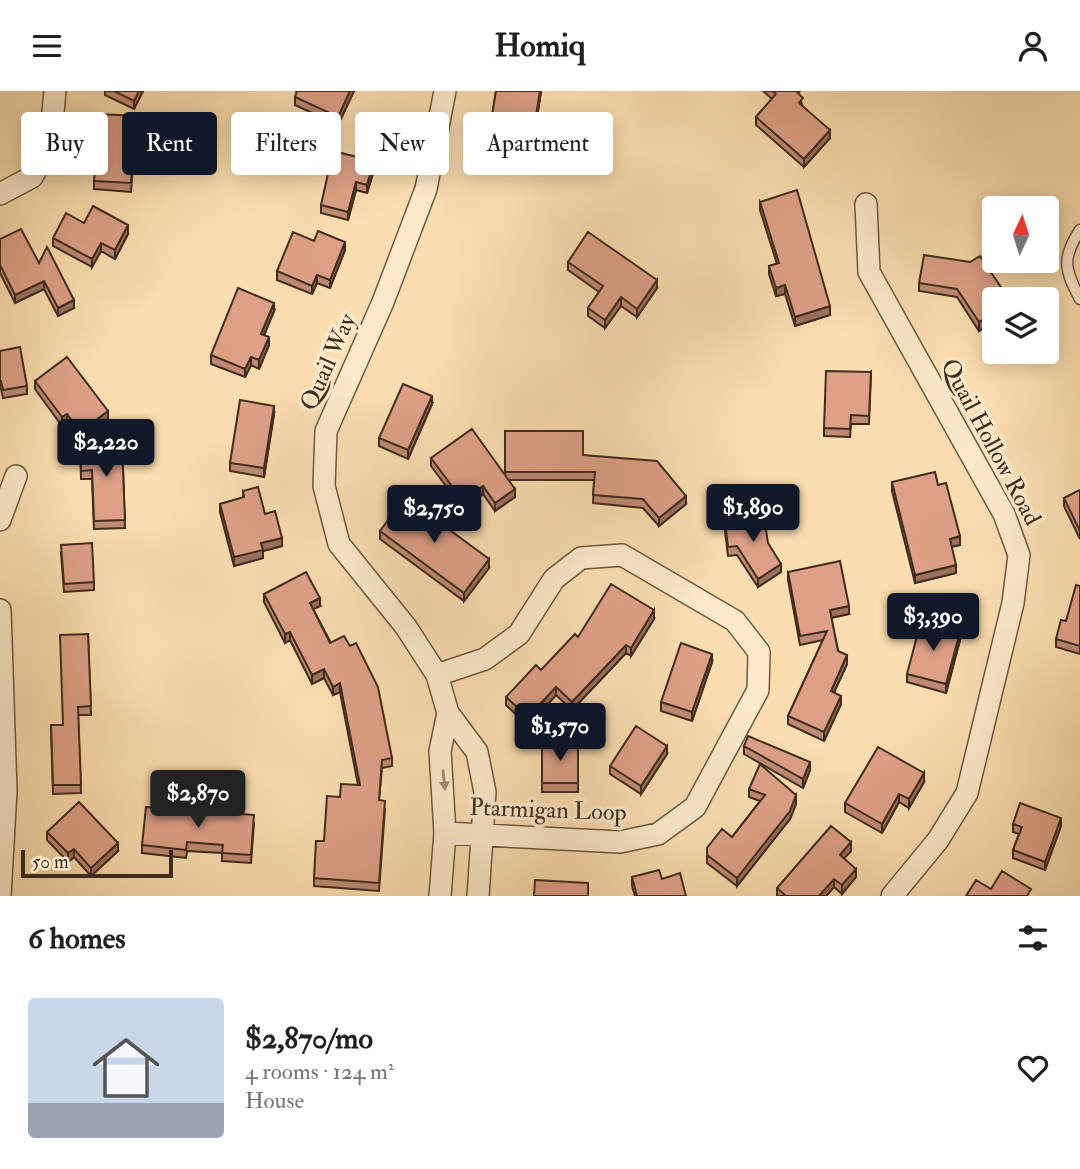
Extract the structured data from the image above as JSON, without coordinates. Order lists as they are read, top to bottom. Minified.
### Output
{"streets":{"street":["Quail Way","Quail Hollow Road","Ptarmigan Loop"]},"crossings":[["Quail Way","Ptarmigan Loop"]],"scale_bar":"50 m","north":"top","page":{"header":"Homiq","chip":["Buy","Rent","Filters","New","Apartment"],"price":["$2,220","$1,890","$2,750","$3,390","$1,570","$2,870"],"scale":"50 m","heading":"6 homes","list":[{"name":"$2,870/mo","note":"4 rooms · 124 m² · House"}]}}
